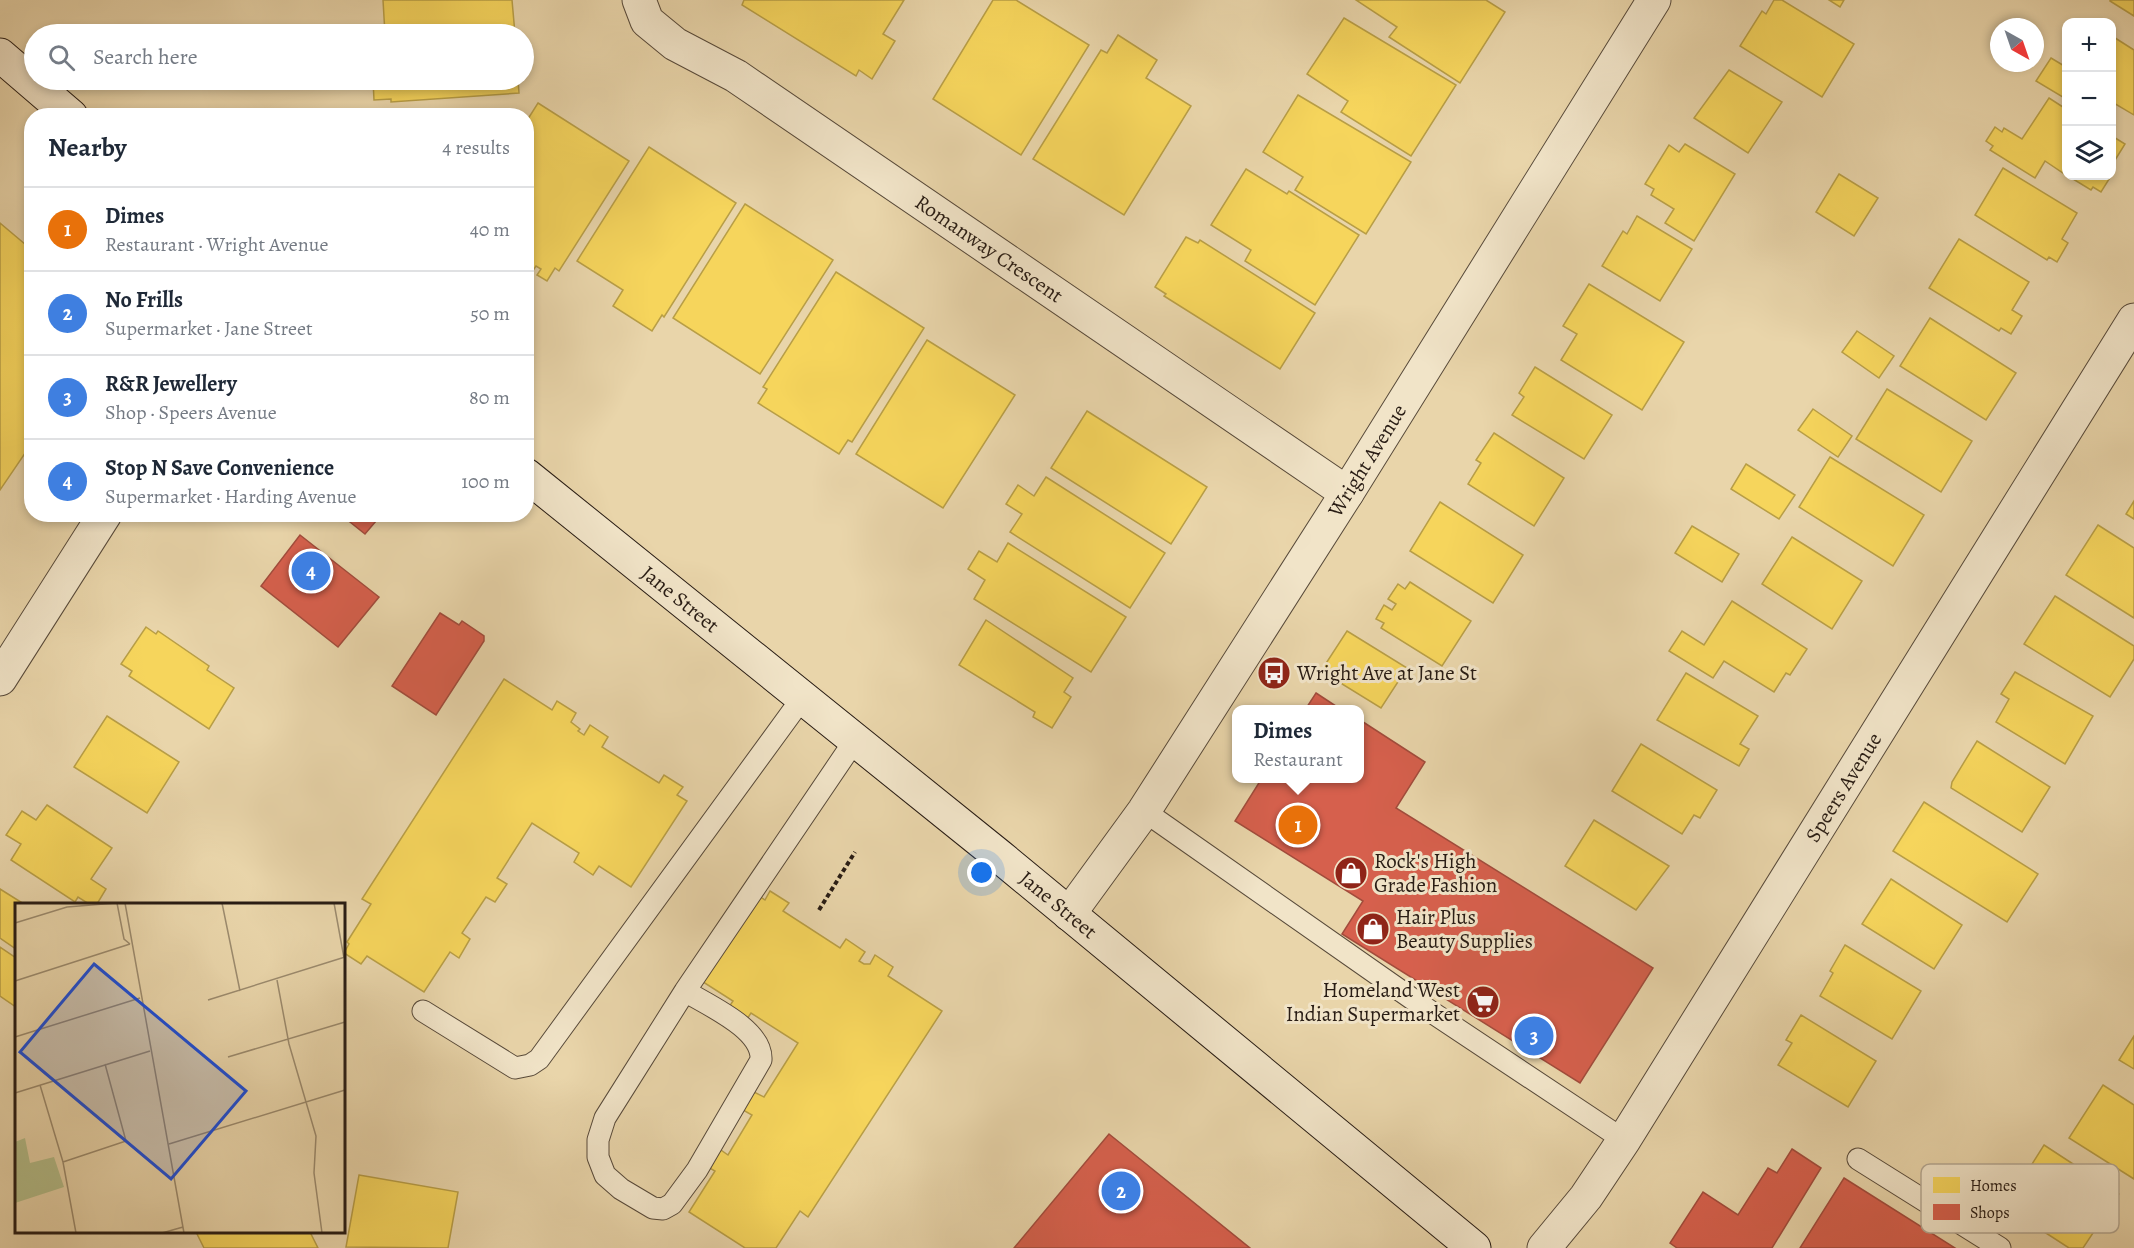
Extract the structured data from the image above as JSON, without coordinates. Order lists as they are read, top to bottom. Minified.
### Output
{"streets":{"street":["Romanway Crescent","Wright Avenue","Jane Street","Speers Avenue"]},"crossings":[["Romanway Crescent","Wright Avenue"],["Wright Avenue","Jane Street"]],"places":{"bus stop":["Wright Ave at Jane St"],"shop":["Rock's High Grade Fashion","Hair Plus Beauty Supplies"],"supermarket":["Homeland West Indian Supermarket"]},"legend":["Homes","Shops"],"north":"bottom right","page":{"map_buttons":["+","−"],"search":"Search here","heading":["Nearby","4 results"],"list":[{"mark":"1","name":"Dimes","note":"Restaurant · Wright Avenue","value":"40 m"},{"mark":"2","name":"No Frills","note":"Supermarket · Jane Street","value":"50 m"},{"mark":"3","name":"R&R Jewellery","note":"Shop · Speers Avenue","value":"80 m"},{"mark":"4","name":"Stop N Save Convenience","note":"Supermarket · Harding Avenue","value":"100 m"}],"pins":["4","1","3","2"],"popup":["Dimes","Restaurant"]}}
